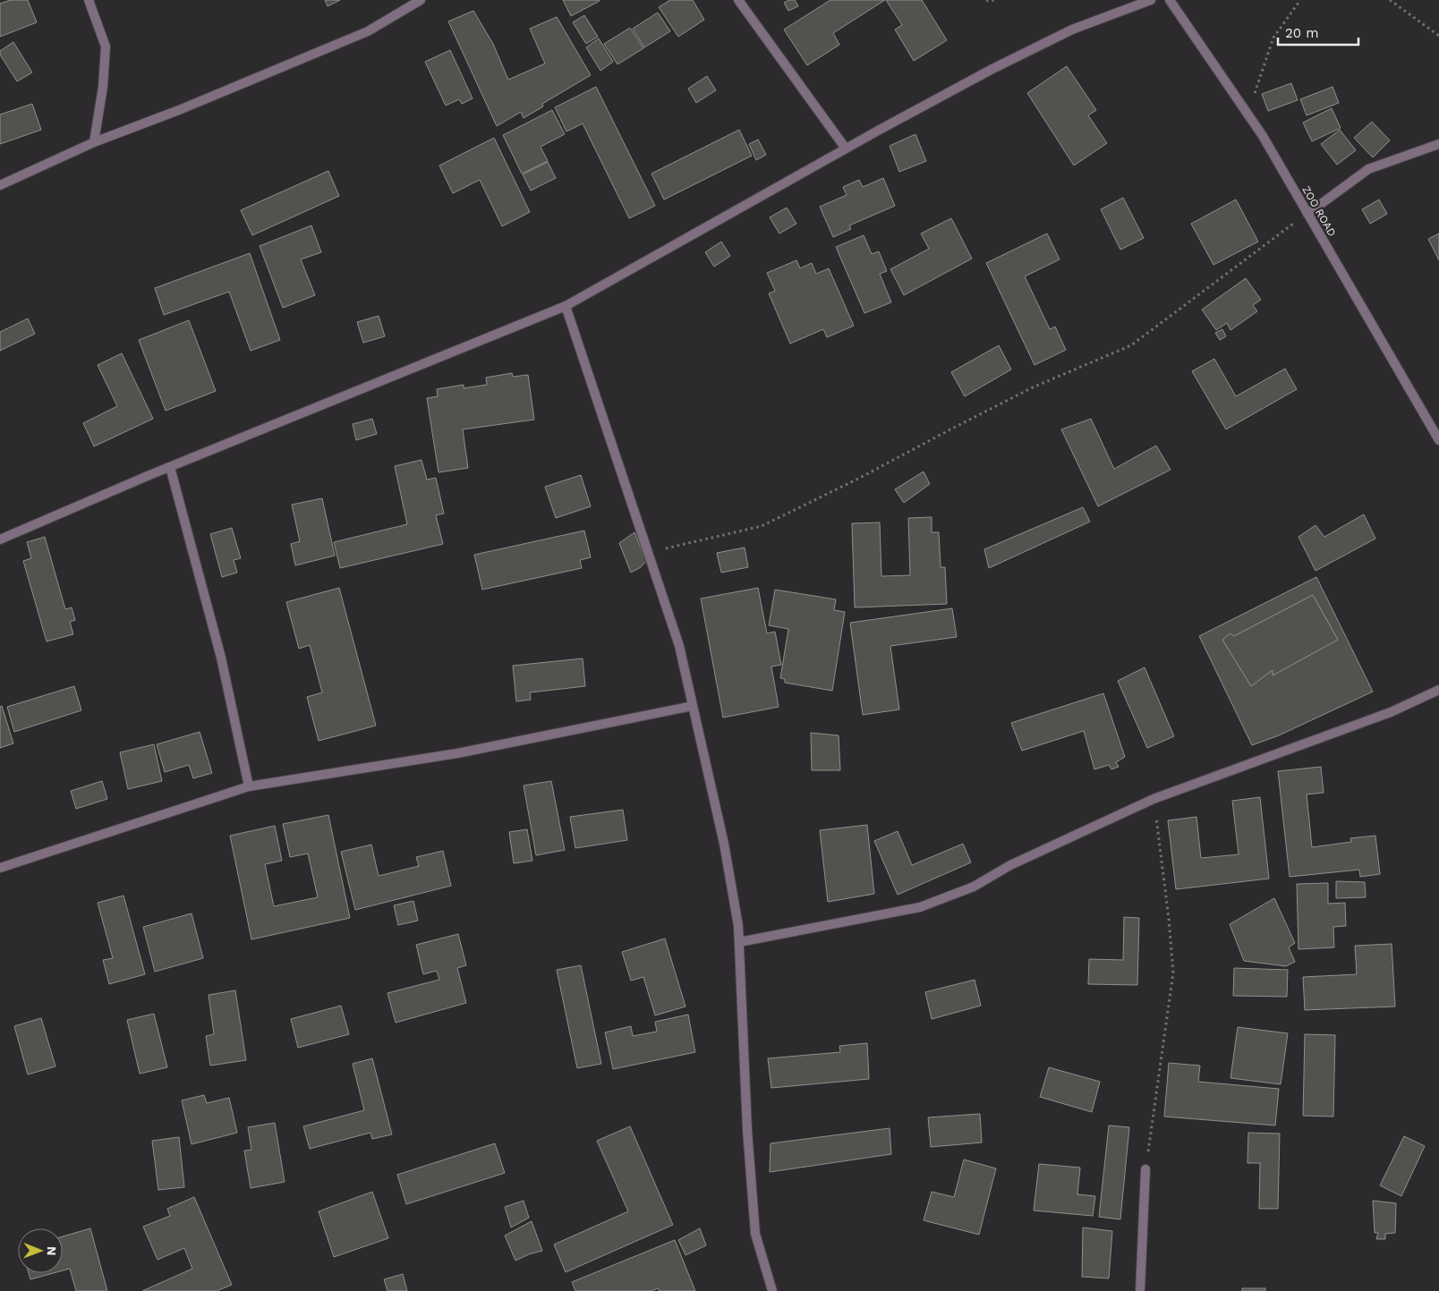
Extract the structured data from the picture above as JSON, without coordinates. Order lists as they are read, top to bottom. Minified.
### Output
{"streets":{"street":["ZOO ROAD"]},"scale_bar":"20 m","north":"right"}
